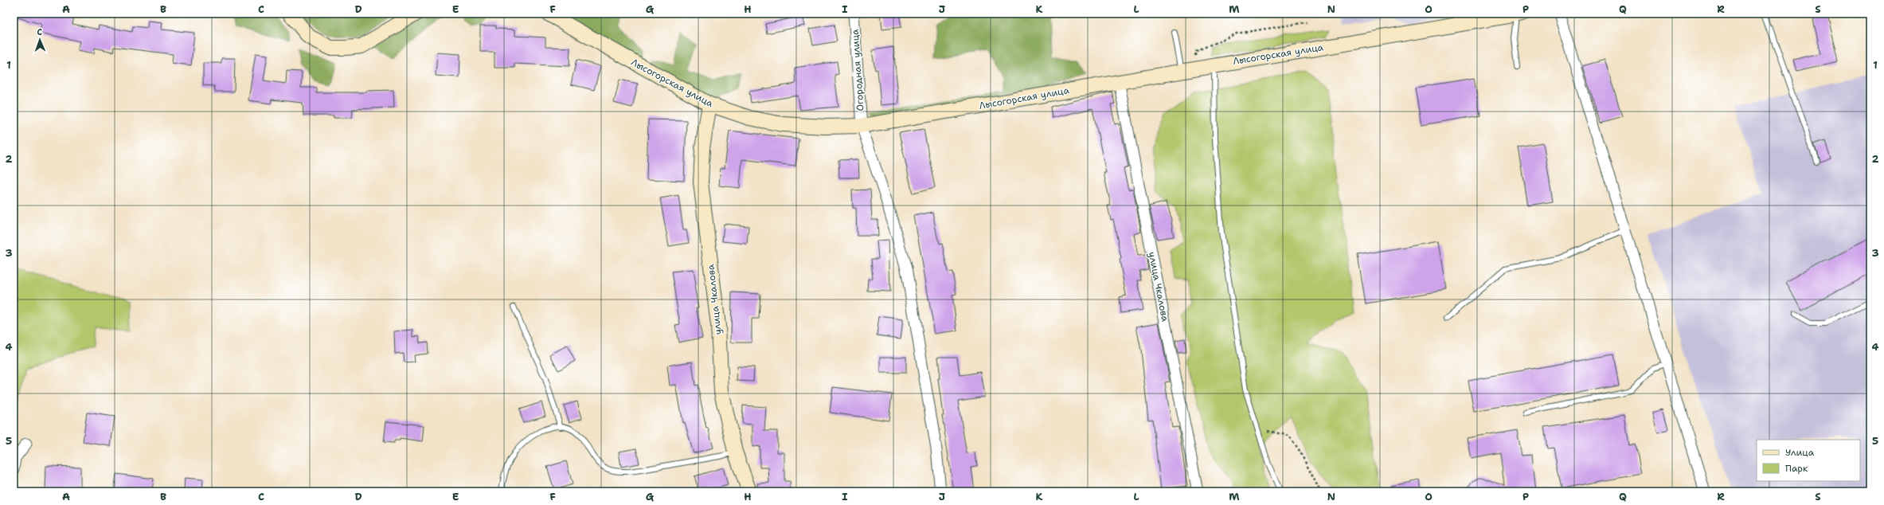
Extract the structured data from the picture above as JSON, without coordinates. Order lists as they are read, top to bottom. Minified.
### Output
{"streets":{"street":["Лысогорская улица","Огородная улица","улица Чкалова"]},"crossings":[["Лысогорская улица","Огородная улица"],["Лысогорская улица","улица Чкалова"]],"legend":["Улица","Парк"],"north":"top","grid":{"columns":["A","B","C","D","E","F","G","H","I","J","K","L","M","N","O","P","Q","R","S"],"rows":["1","2","3","4","5"]}}
